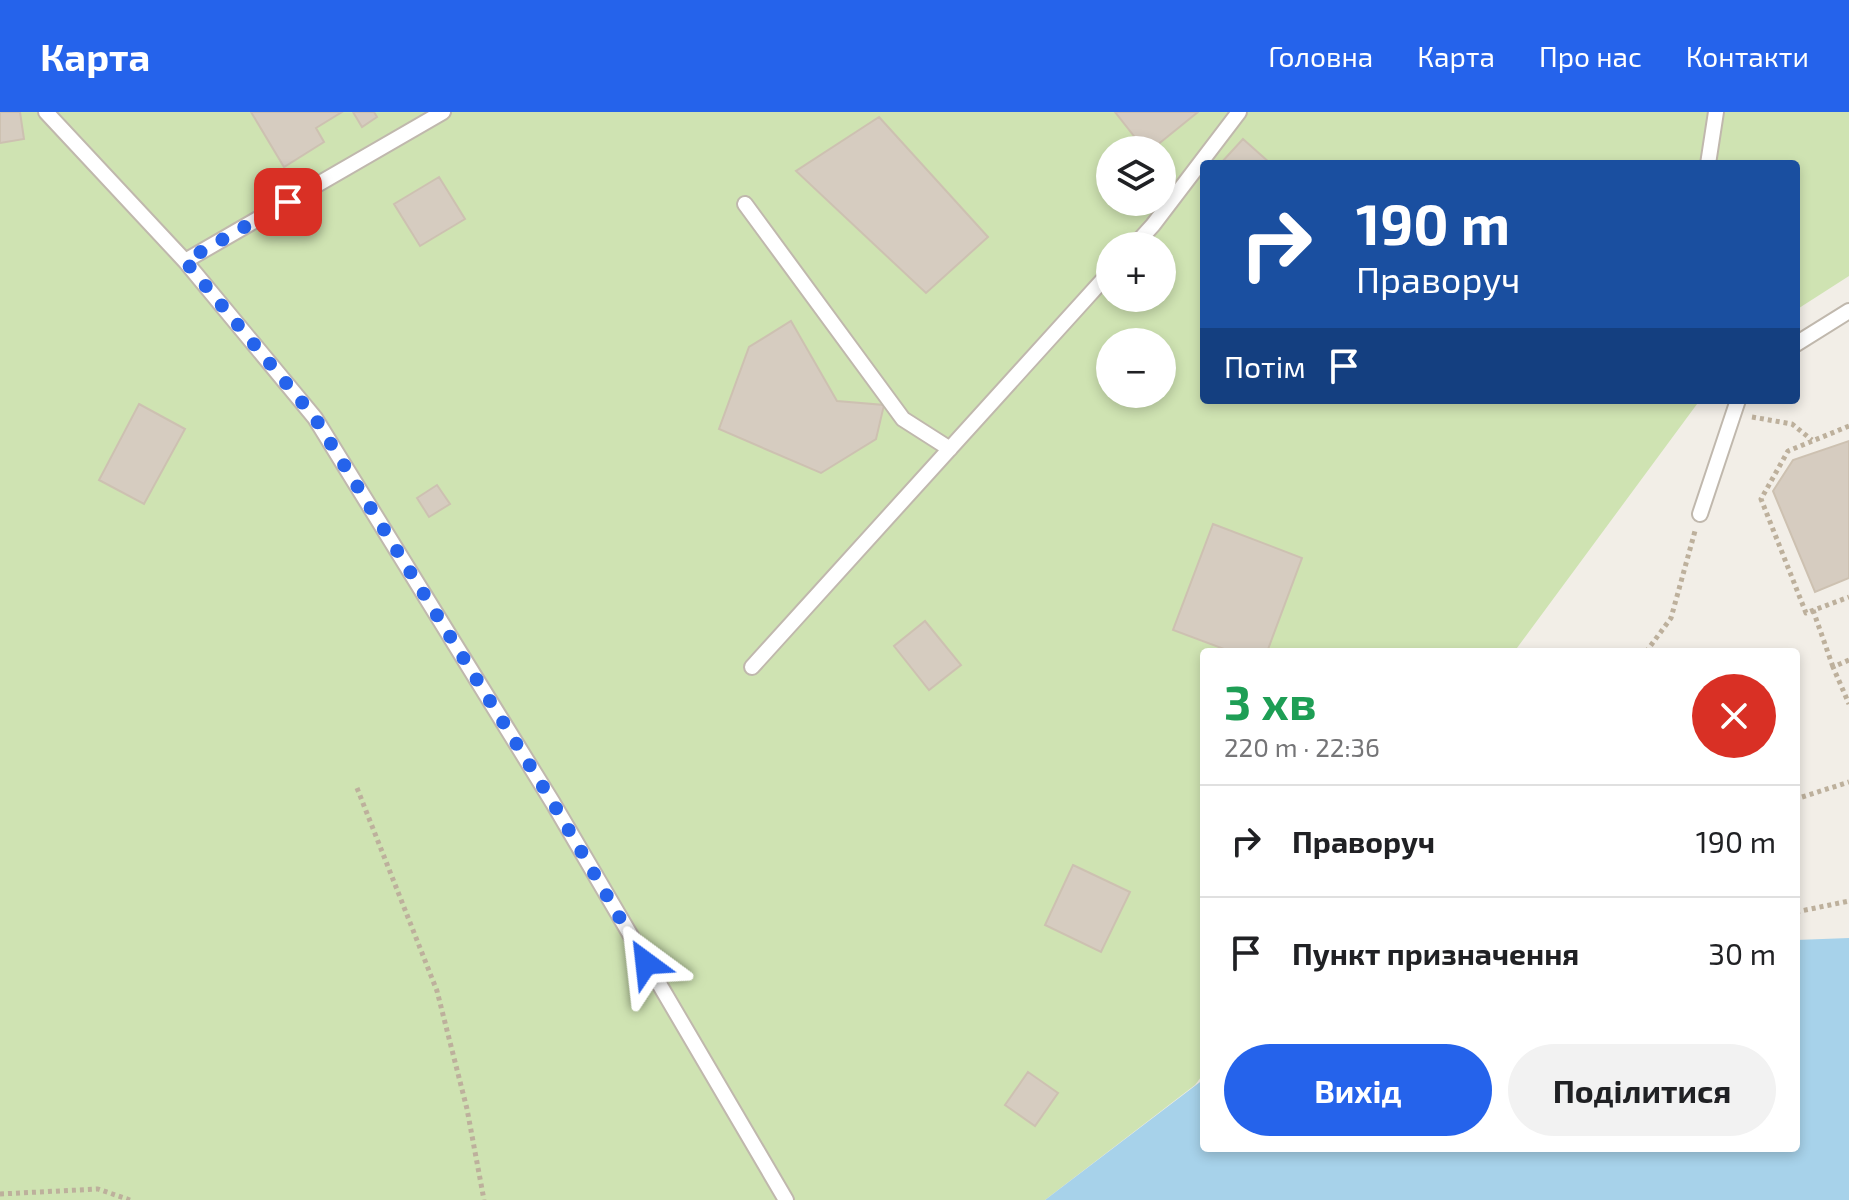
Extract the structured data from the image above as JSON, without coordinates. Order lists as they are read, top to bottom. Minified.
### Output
{"page":{"header":"Карта","nav":["Головна","Карта","Про нас","Контакти"],"map_buttons":["+","−"],"turn":["190 m","Праворуч"],"then":"Потім","heading":["3 хв","220 m · 22:36"],"list":[{"name":"Праворуч","value":"190 m"},{"name":"Пункт призначення","value":"30 m"}],"buttons":["Вихід","Поділитися"]}}
